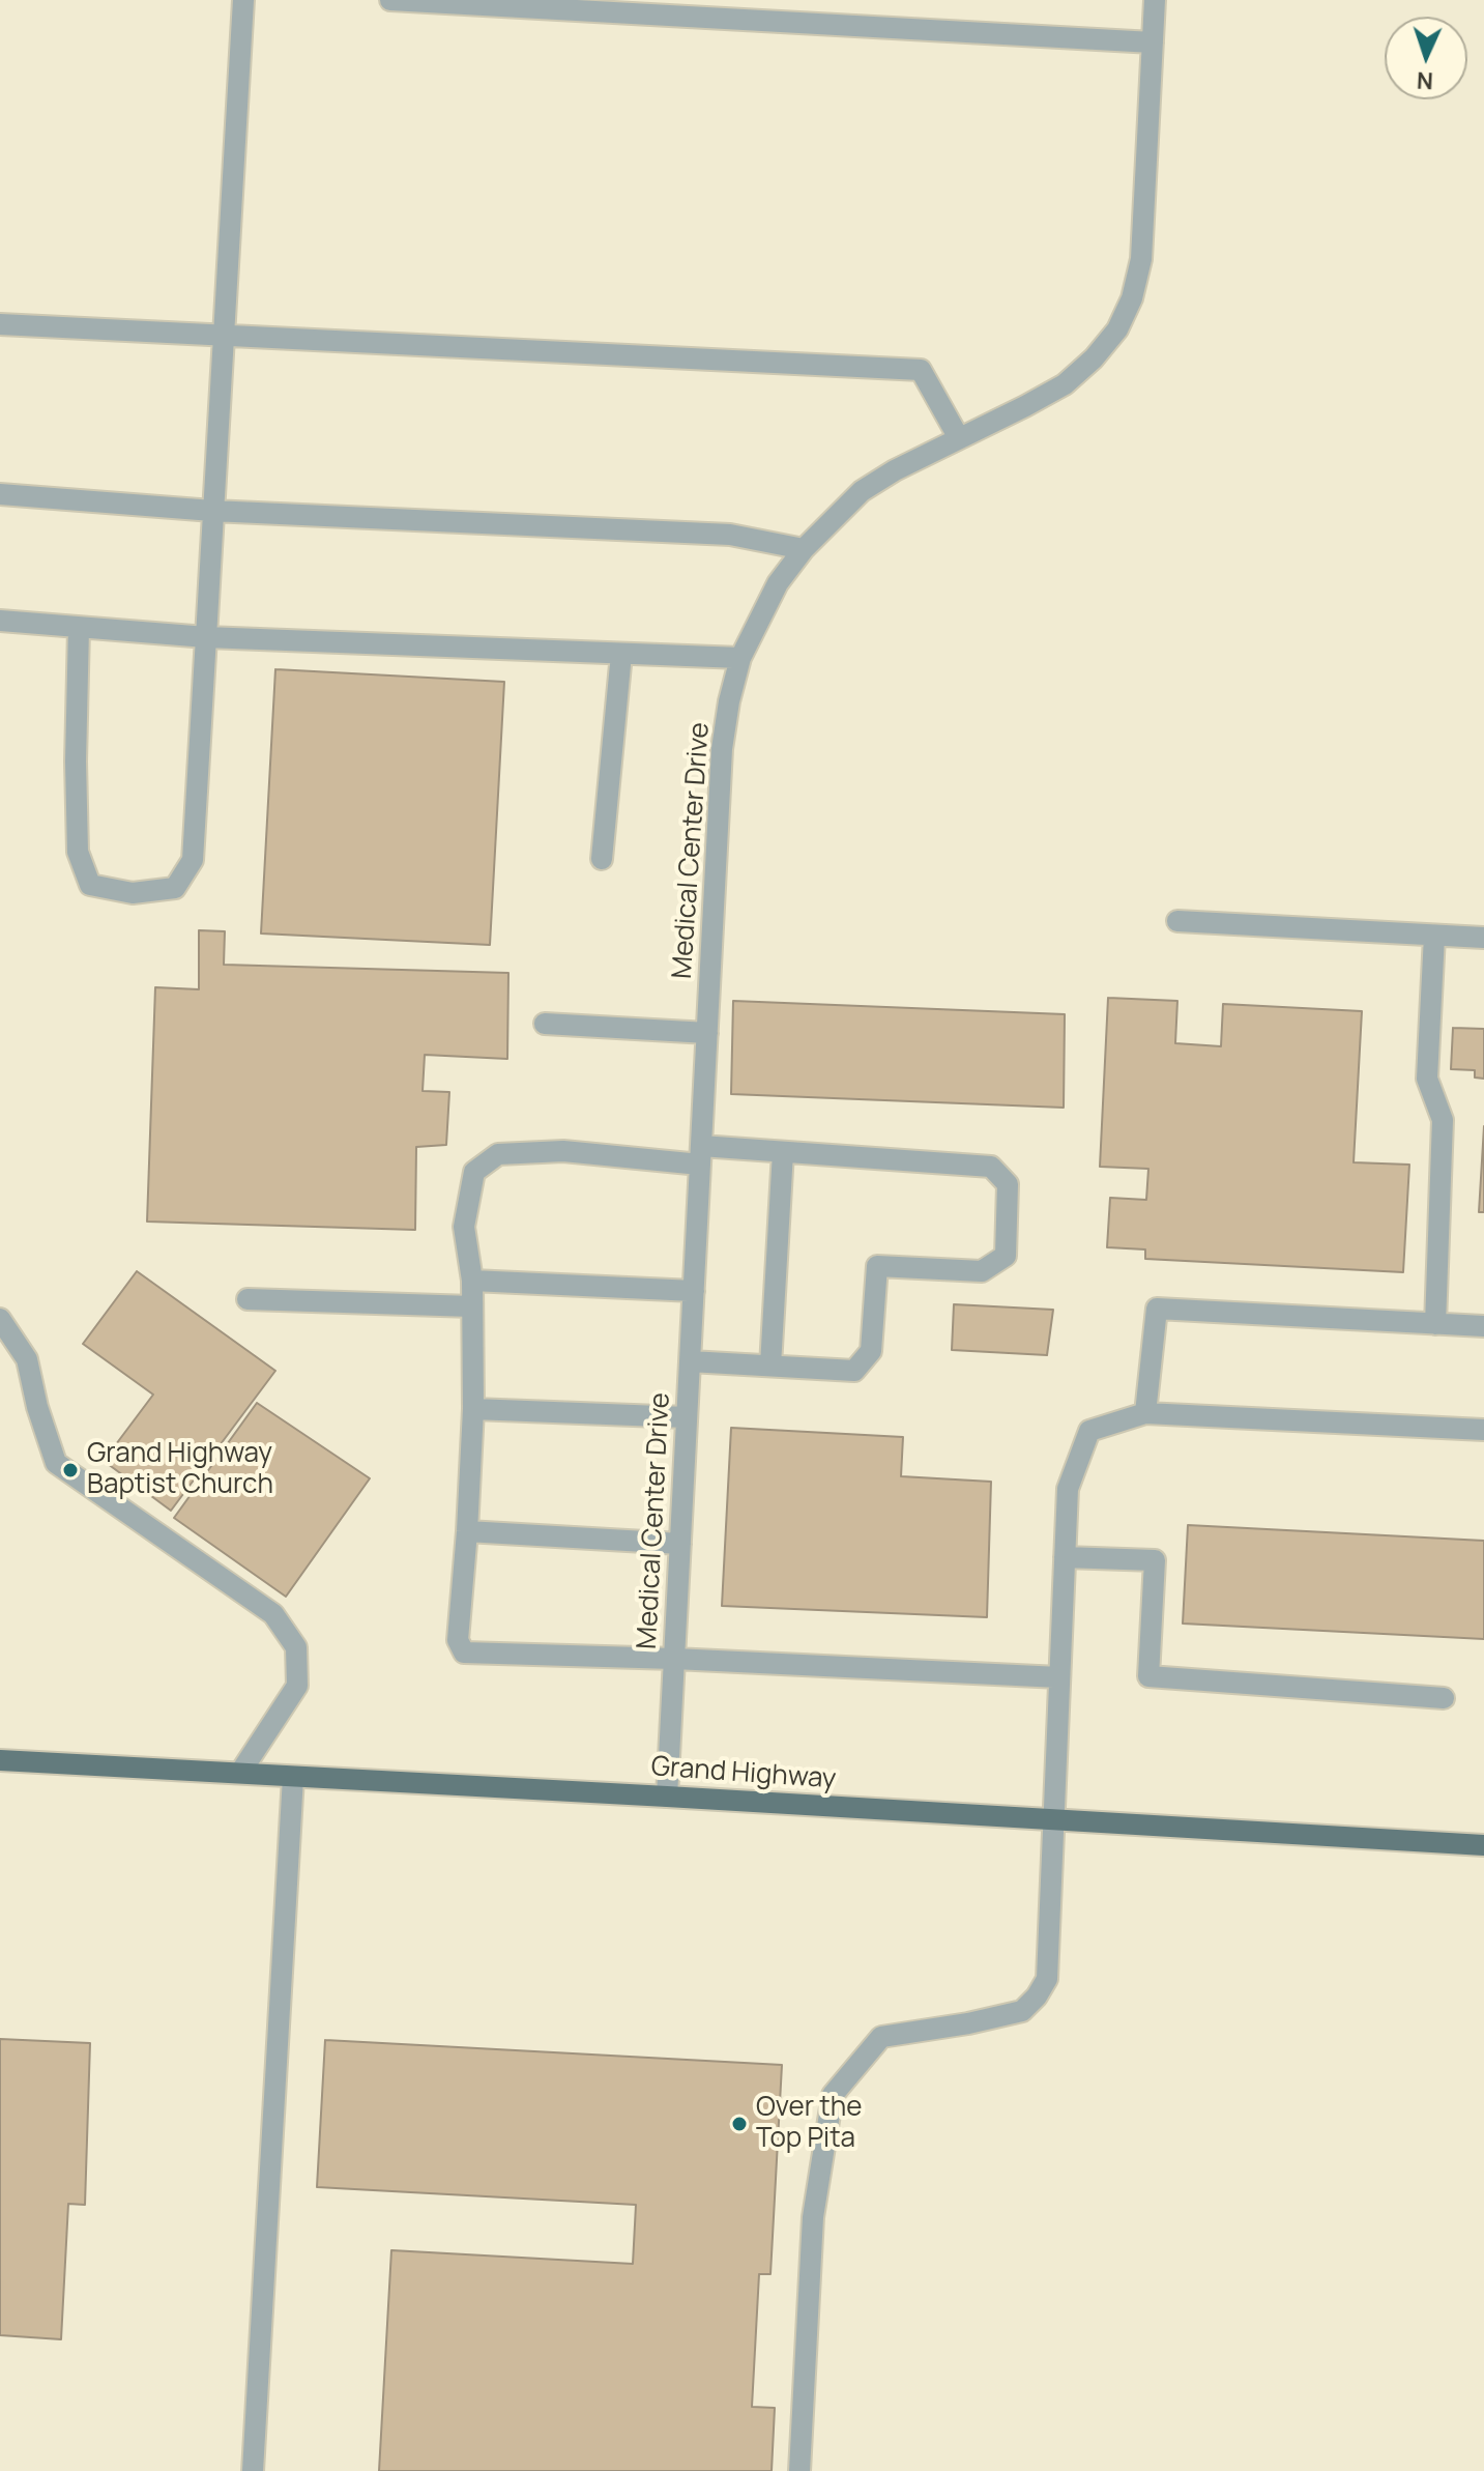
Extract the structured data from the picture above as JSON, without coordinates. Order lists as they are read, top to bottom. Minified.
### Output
{"streets":{"main road":["Grand Highway"],"street":["Medical Center Drive"]},"crossings":[["Medical Center Drive","Grand Highway"]],"places":["Grand Highway Baptist Church","Over the Top Pita"],"north":"bottom"}
